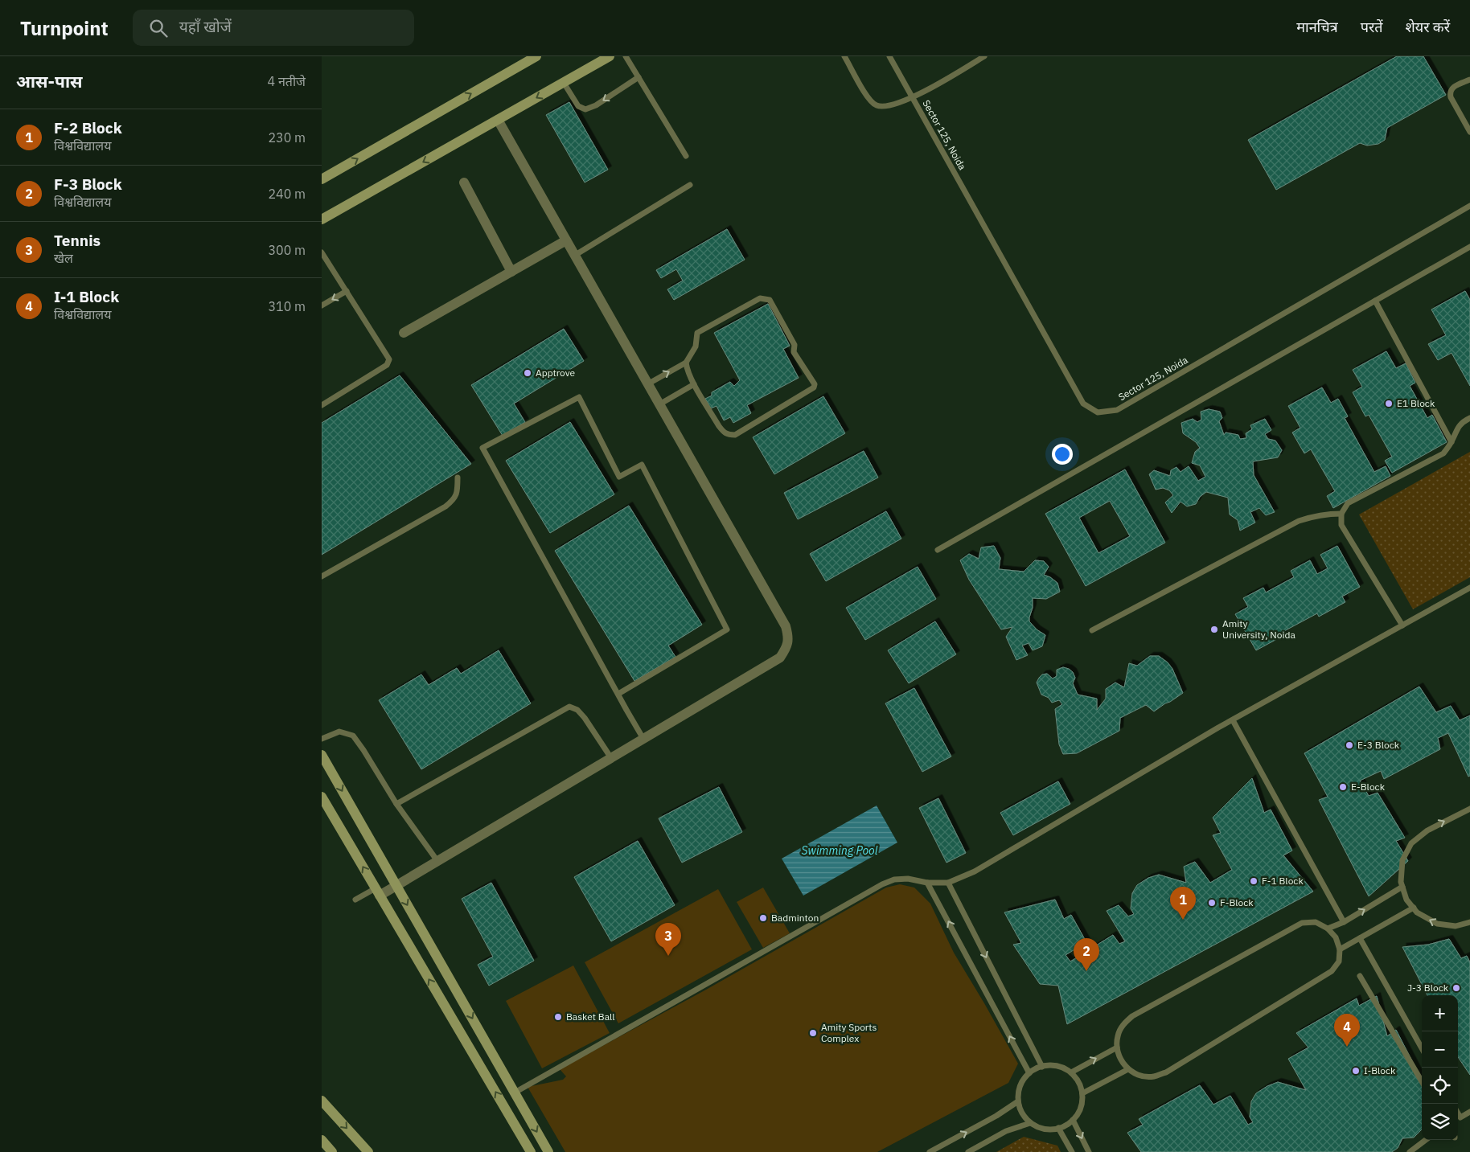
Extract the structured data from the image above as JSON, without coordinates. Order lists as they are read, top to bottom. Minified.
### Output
{"streets":{"lane":["Sector 125, Noida"]},"water":["Swimming Pool"],"places":["Apptrove","E1 Block","Amity University, Noida","E-3 Block","E-Block","F-1 Block","F-Block","Badminton","J-3 Block","Basket Ball","Amity Sports Complex","I-Block"],"page":{"header":"Turnpoint","search":"यहाँ खोजें","nav":["मानचित्र","परतें","शेयर करें"],"heading":["आस-पास","4 नतीजे"],"list":[{"mark":"1","name":"F-2 Block","note":"विश्वविद्यालय","value":"230 m"},{"mark":"2","name":"F-3 Block","note":"विश्वविद्यालय","value":"240 m"},{"mark":"3","name":"Tennis","note":"खेल","value":"300 m"},{"mark":"4","name":"I-1 Block","note":"विश्वविद्यालय","value":"310 m"}],"pins":["1","3","2","4"],"map_buttons":["+","−"]}}
